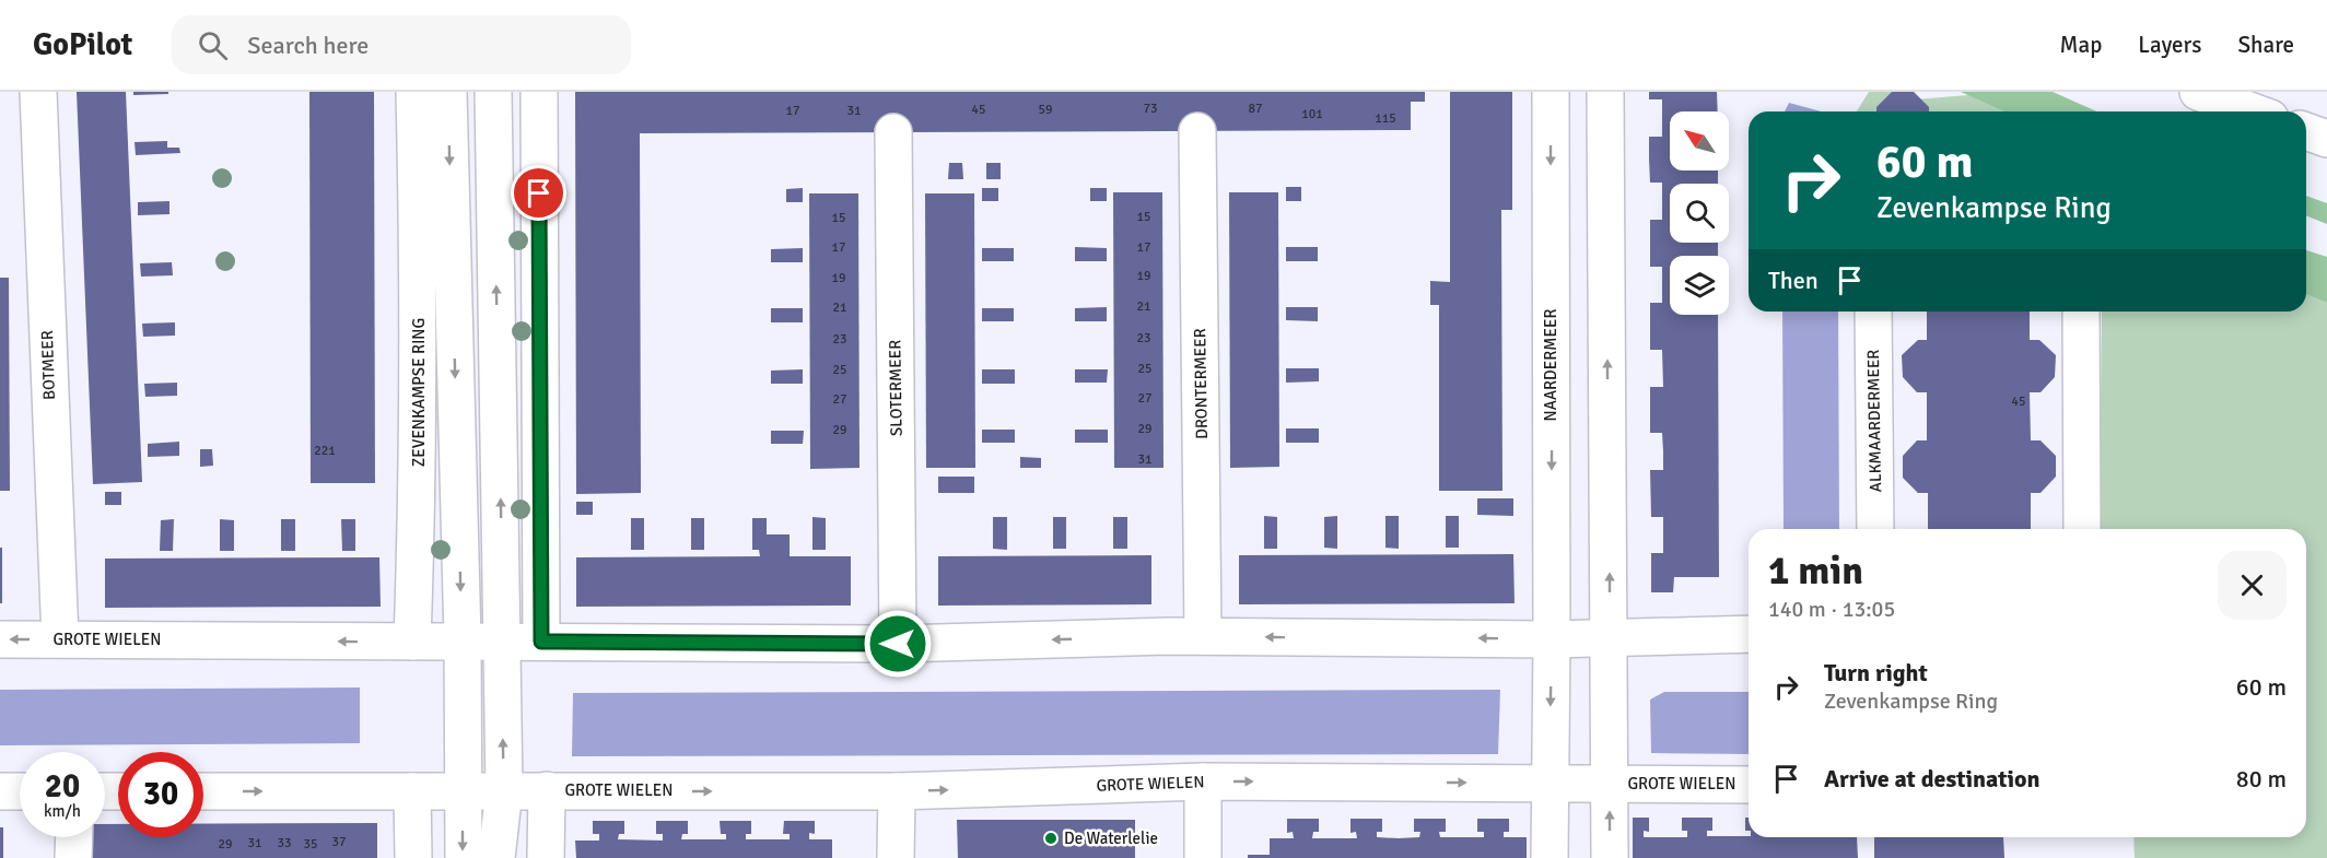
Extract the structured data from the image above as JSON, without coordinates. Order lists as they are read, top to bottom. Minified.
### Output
{"streets":{"street":["BOTMEER","NAARDERMEER","DRONTERMEER","SLOTERMEER","ZEVENKAMPSE RING","ALKMAARDERMEER","GROTE WIELEN"]},"crossings":[["BOTMEER","GROTE WIELEN"],["NAARDERMEER","GROTE WIELEN"],["ZEVENKAMPSE RING","GROTE WIELEN"]],"places":["De Waterlelie"],"house_numbers":["73","87","45","59","17","31","101","115","15","15","17","17","19","19","21","21","23","23","25","25","27","27","45","29","29","221","31","37","31","33","29","35"],"north":"top left","page":{"header":"GoPilot","search":"Search here","nav":["Map","Layers","Share"],"turn":["60 m","Zevenkampse Ring"],"then":"Then","heading":["1 min","140 m · 13:05"],"list":[{"name":"Turn right","note":"Zevenkampse Ring","value":"60 m"},{"name":"Arrive at destination","value":"80 m"}],"speed":"20 km/h","limit":"30"}}
